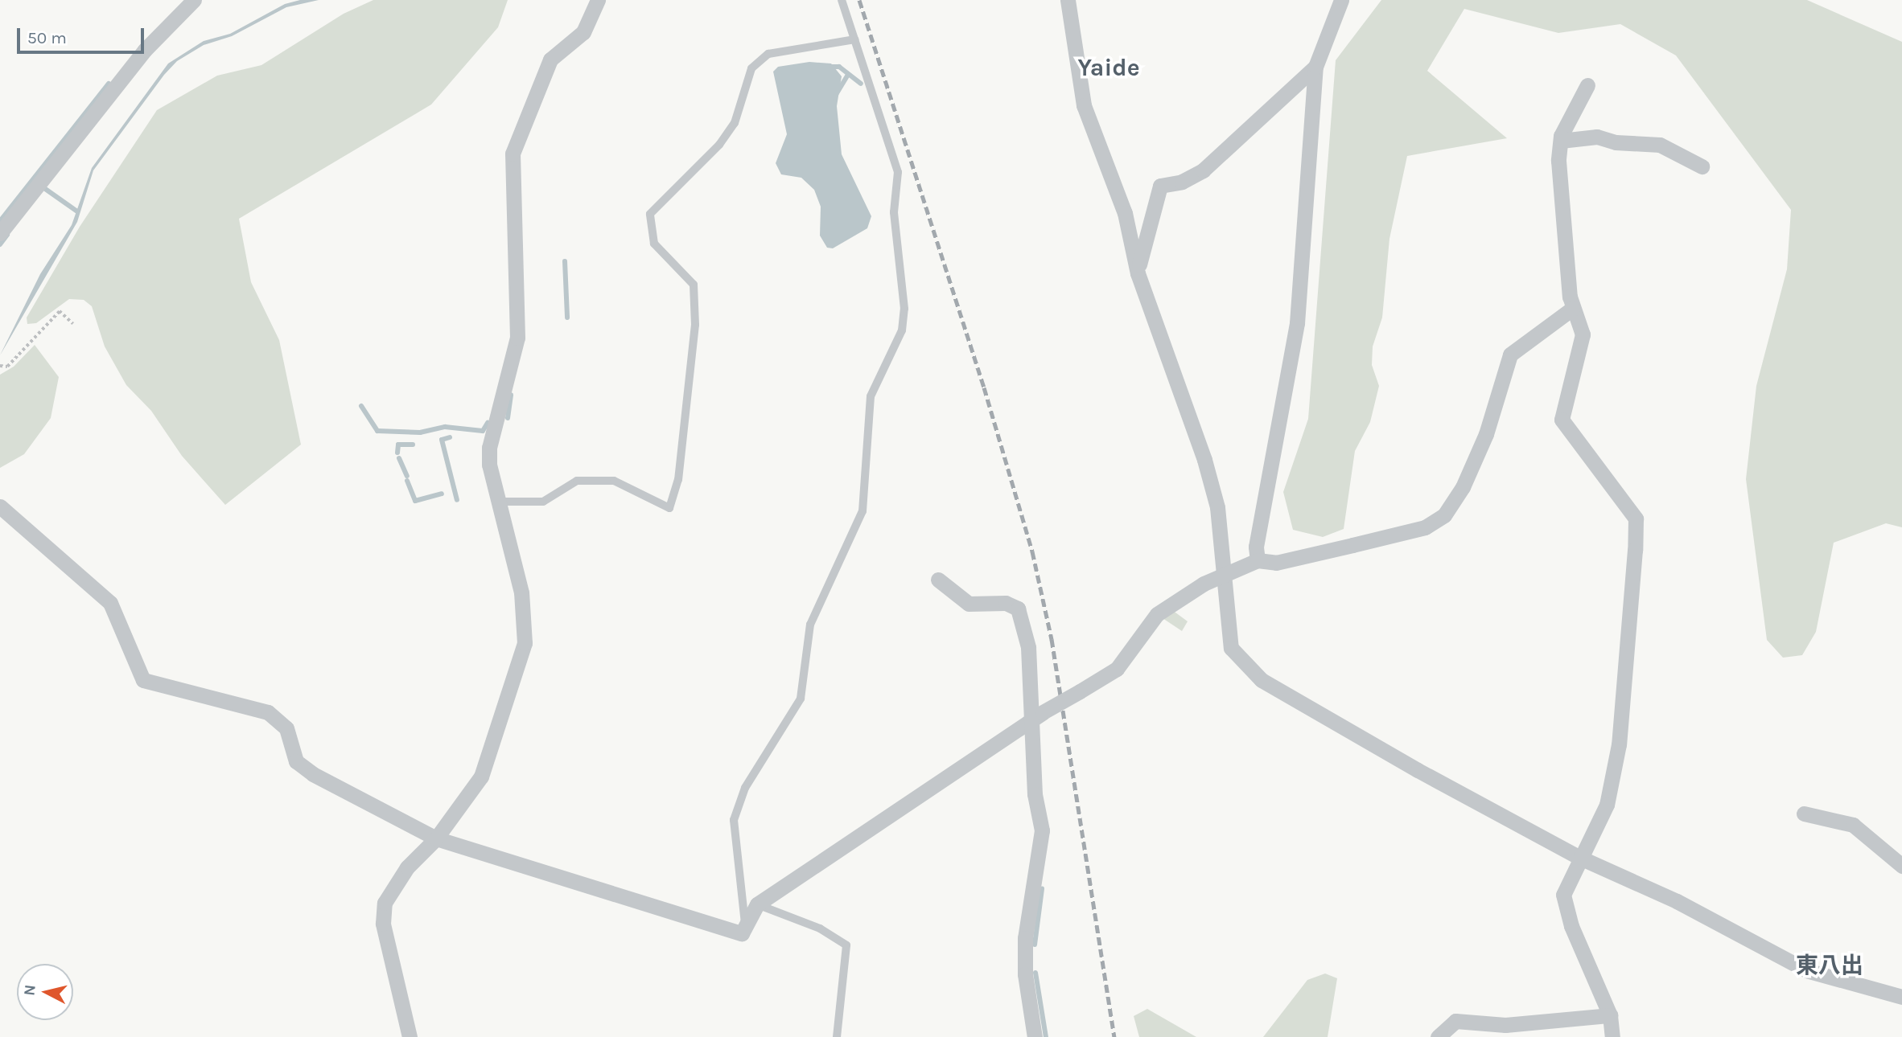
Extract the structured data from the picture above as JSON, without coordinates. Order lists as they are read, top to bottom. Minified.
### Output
{"districts":["Yaide","東八出"],"scale_bar":"50 m","north":"left"}
